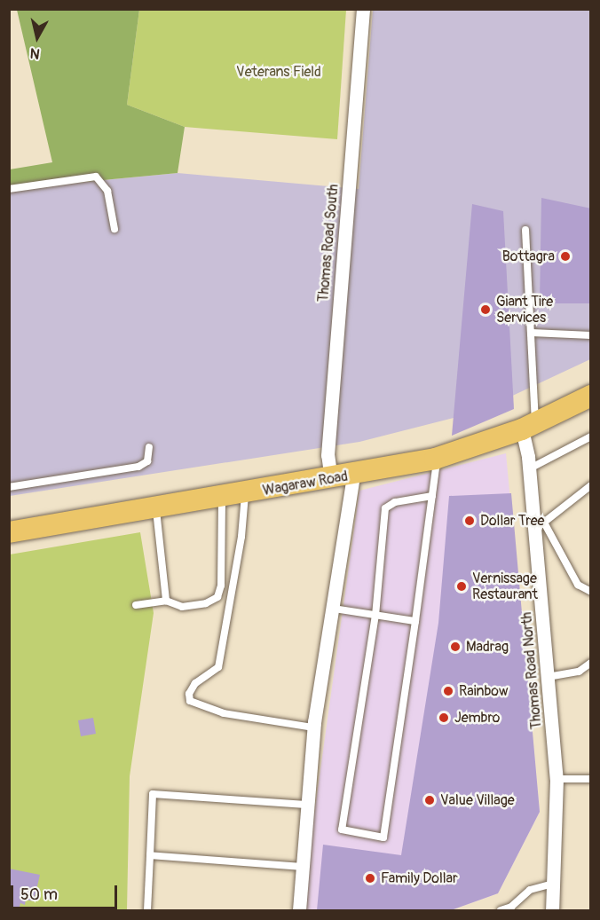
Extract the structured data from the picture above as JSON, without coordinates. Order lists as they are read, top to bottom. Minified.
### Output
{"streets":{"main road":["Wagaraw Road"],"street":["Thomas Road South","Thomas Road North"]},"crossings":[["Thomas Road South","Wagaraw Road"],["Wagaraw Road","Thomas Road North"]],"parks":["Veterans Field"],"places":["Bottagra","Giant Tire Services","Dollar Tree","Vernissage Restaurant","Madrag","Rainbow","Jembro","Value Village","Family Dollar"],"scale_bar":"50 m","north":"bottom"}
